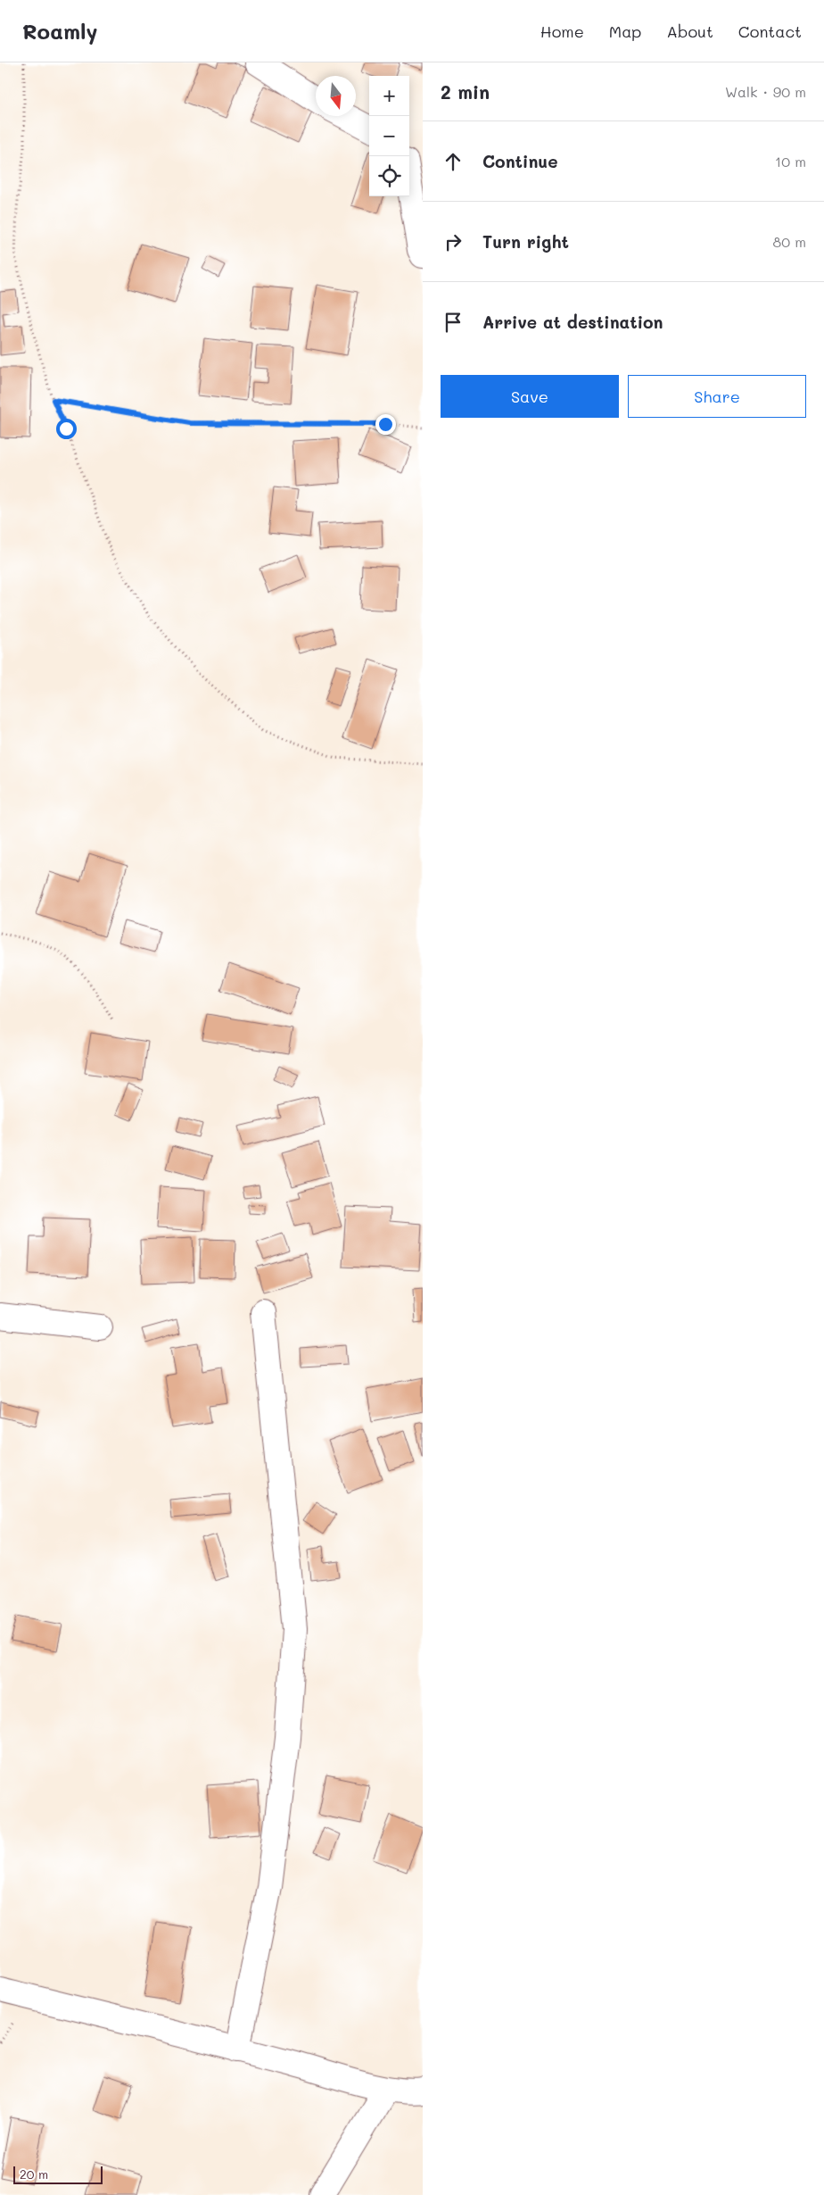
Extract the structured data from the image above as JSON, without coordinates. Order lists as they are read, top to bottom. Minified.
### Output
{"scale_bar":"20 m","north":"bottom","page":{"header":"Roamly","nav":["Home","Map","About","Contact"],"heading":["2 min","Walk · 90 m"],"map_buttons":["+","−"],"list":[["Continue","10 m"],["Turn right","80 m"],"Arrive at destination"],"buttons":["Save","Share"],"scale":"20 m"}}
